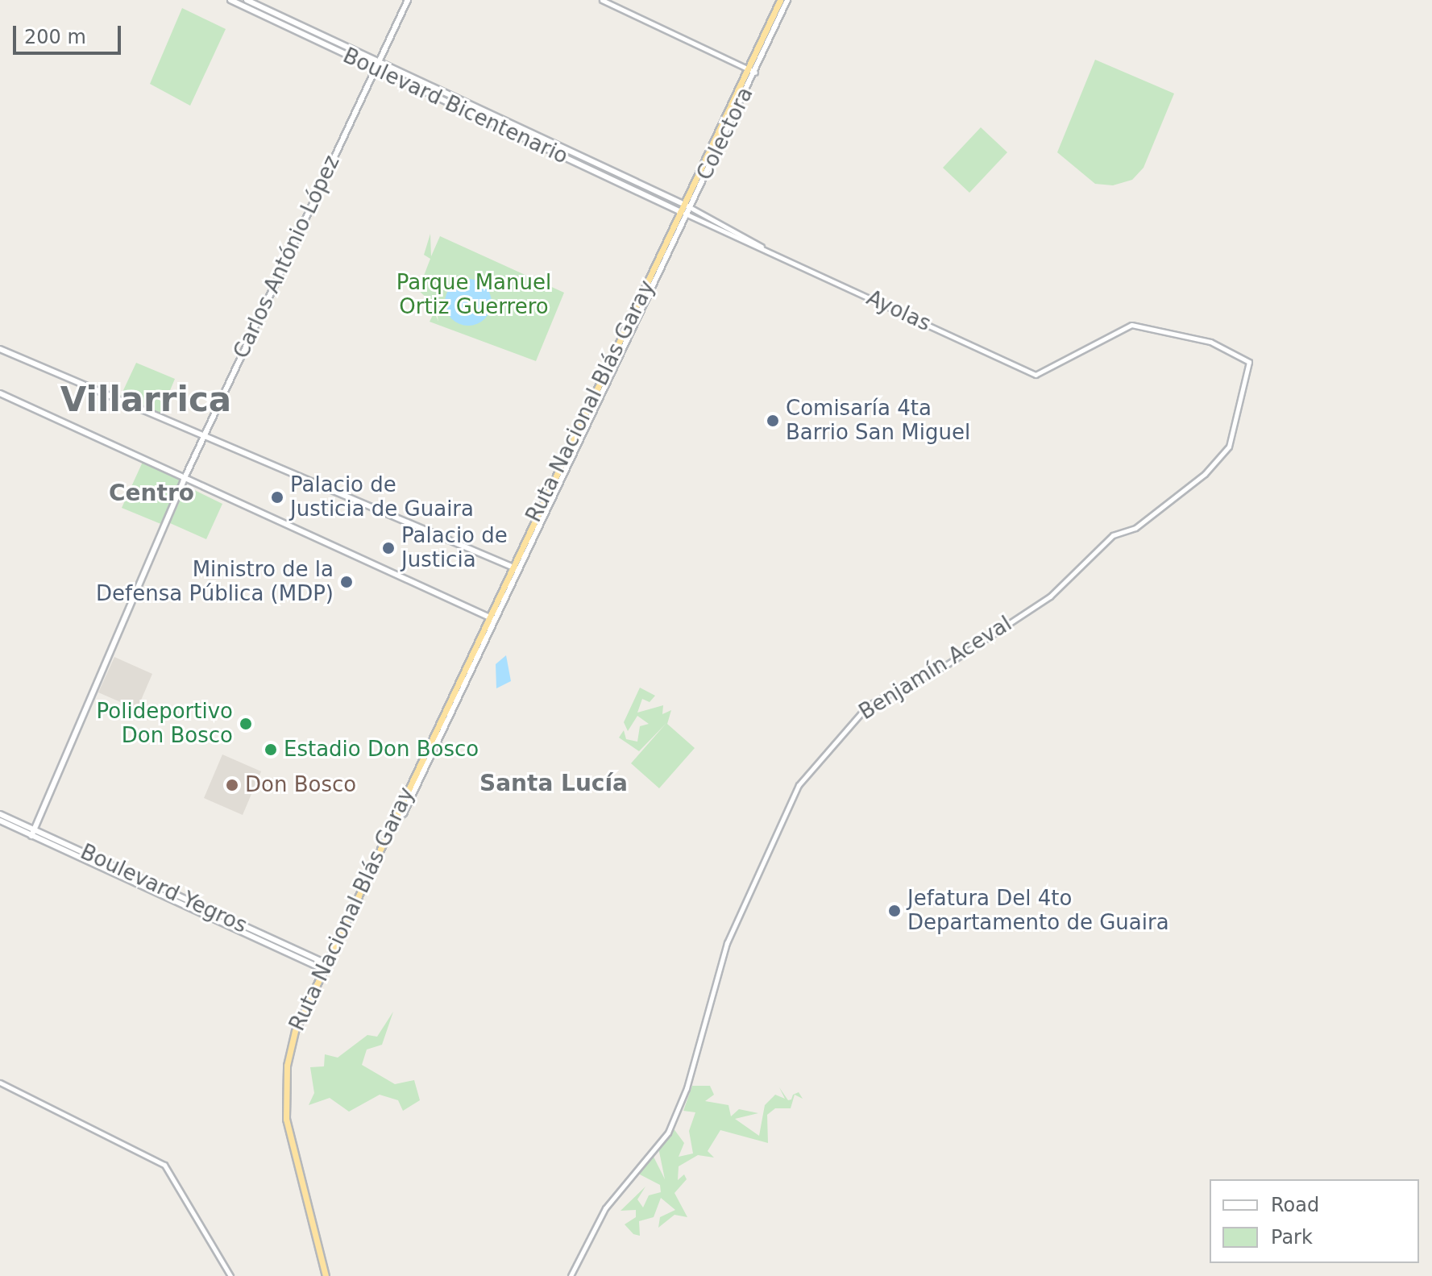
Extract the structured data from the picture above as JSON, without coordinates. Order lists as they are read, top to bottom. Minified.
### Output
{"streets":{"highway":["Ruta Nacional Blás Garay"],"main road":["Boulevard Bicentenario","Colectora","Carlos António López","Boulevard Yegros"],"street":["Ayolas","Benjamín Aceval"]},"crossings":[["Boulevard Bicentenario","Carlos António López"],["Boulevard Bicentenario","Ruta Nacional Blás Garay"],["Colectora","Ruta Nacional Blás Garay"],["Carlos António López","Boulevard Yegros"],["Ayolas","Benjamín Aceval"],["Ruta Nacional Blás Garay","Boulevard Yegros"]],"districts":["Villarrica","Centro","Santa Lucía"],"parks":["Parque Manuel Ortiz Guerrero"],"places":["Comisaría 4ta Barrio San Miguel","Palacio de Justicia de Guaira","Palacio de Justicia","Ministro de la Defensa Pública (MDP)","Polideportivo Don Bosco","Estadio Don Bosco","Don Bosco","Jefatura Del 4to Departamento de Guaira"],"legend":["Road","Park"],"scale_bar":"200 m"}
